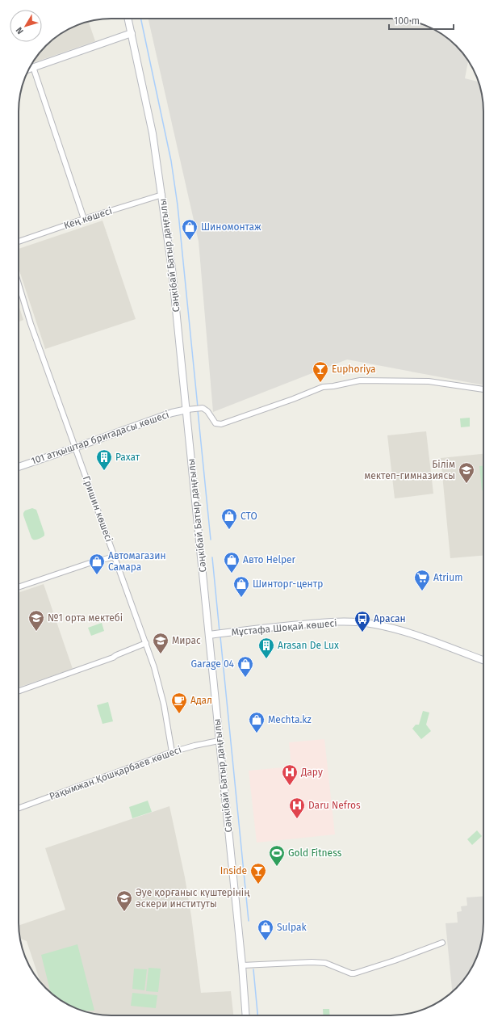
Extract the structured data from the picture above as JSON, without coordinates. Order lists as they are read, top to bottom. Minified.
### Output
{"streets":{"main road":["Сәңкібай Батыр даңғылы","101 атқыштар бригадасы көшесі","Мұстафа Шоқай көшесі"],"street":["Кең көшесі","Гришин көшесі","Рақымжан Қошқарбаев көшесі"]},"crossings":[["Кең көшесі","Сәңкібай Батыр даңғылы"],["Сәңкібай Батыр даңғылы","101 атқыштар бригадасы көшесі"],["Сәңкібай Батыр даңғылы","Мұстафа Шоқай көшесі"],["Сәңкібай Батыр даңғылы","Рақымжан Қошқарбаев көшесі"],["101 атқыштар бригадасы көшесі","Гришин көшесі"],["Гришин көшесі","Рақымжан Қошқарбаев көшесі"]],"places":{"shop":["Шиномонтаж","СТО","Авто Helper","Автомагазин Самара","Шинторг-центр","Garage 04","Mechta.kz","Sulpak"],"bar":["Euphoriya","Inside"],"building":["Рахат","Arasan De Lux"],"school or university":["Білім мектеп-гимназиясы","№1 орта мектебі","Мирас","Әуе қорғаныс күштерінің әскери институты"],"supermarket":["Atrium"],"bus stop":["Арасан"],"cafe":["Адал"],"hospital":["Дару","Daru Nefros"],"sports":["Gold Fitness"]},"scale_bar":"100 m","north":"bottom left"}
